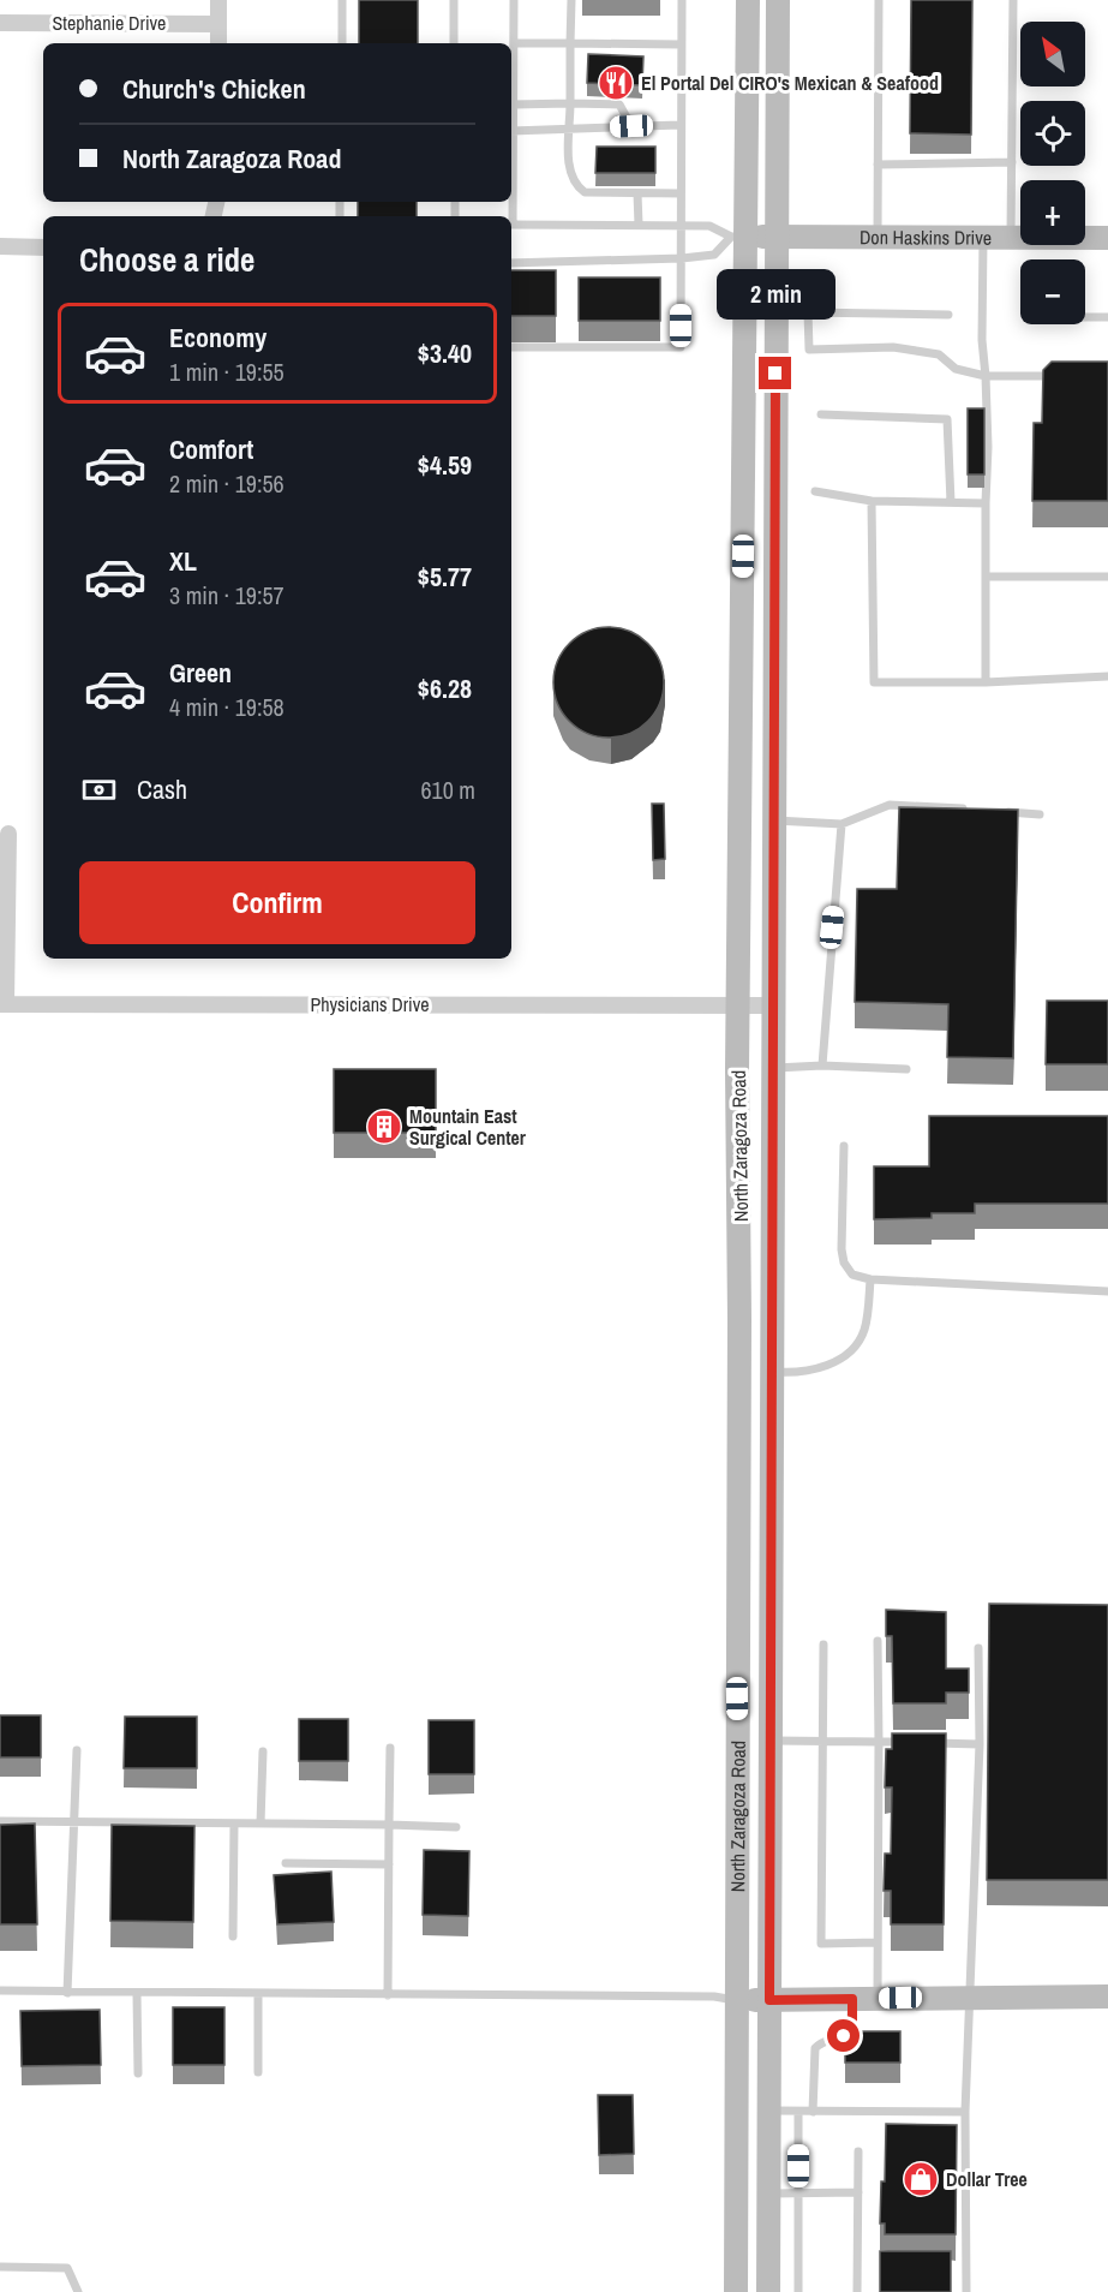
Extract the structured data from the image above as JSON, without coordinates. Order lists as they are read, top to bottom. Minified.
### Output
{"streets":{"main road":["Don Haskins Drive","North Zaragoza Road"],"street":["Stephanie Drive","Physicians Drive"]},"crossings":[["Don Haskins Drive","North Zaragoza Road"],["Physicians Drive","North Zaragoza Road"]],"places":{"restaurant":["El Portal Del CIRO's Mexican & Seafood"],"building":["Mountain East Surgical Center"],"shop":["Dollar Tree"]},"north":"top left","page":{"map_buttons":["+","−"],"banner":["Church's Chicken","North Zaragoza Road"],"heading":"Choose a ride","bubble":"2 min","list":[{"name":"Economy","note":"1 min · 19:55","value":"$3.40"},{"name":"Comfort","note":"2 min · 19:56","value":"$4.59"},{"name":"XL","note":"3 min · 19:57","value":"$5.77"},{"name":"Green","note":"4 min · 19:58","value":"$6.28"}],"pay":["Cash","610 m"],"buttons":"Confirm"}}
